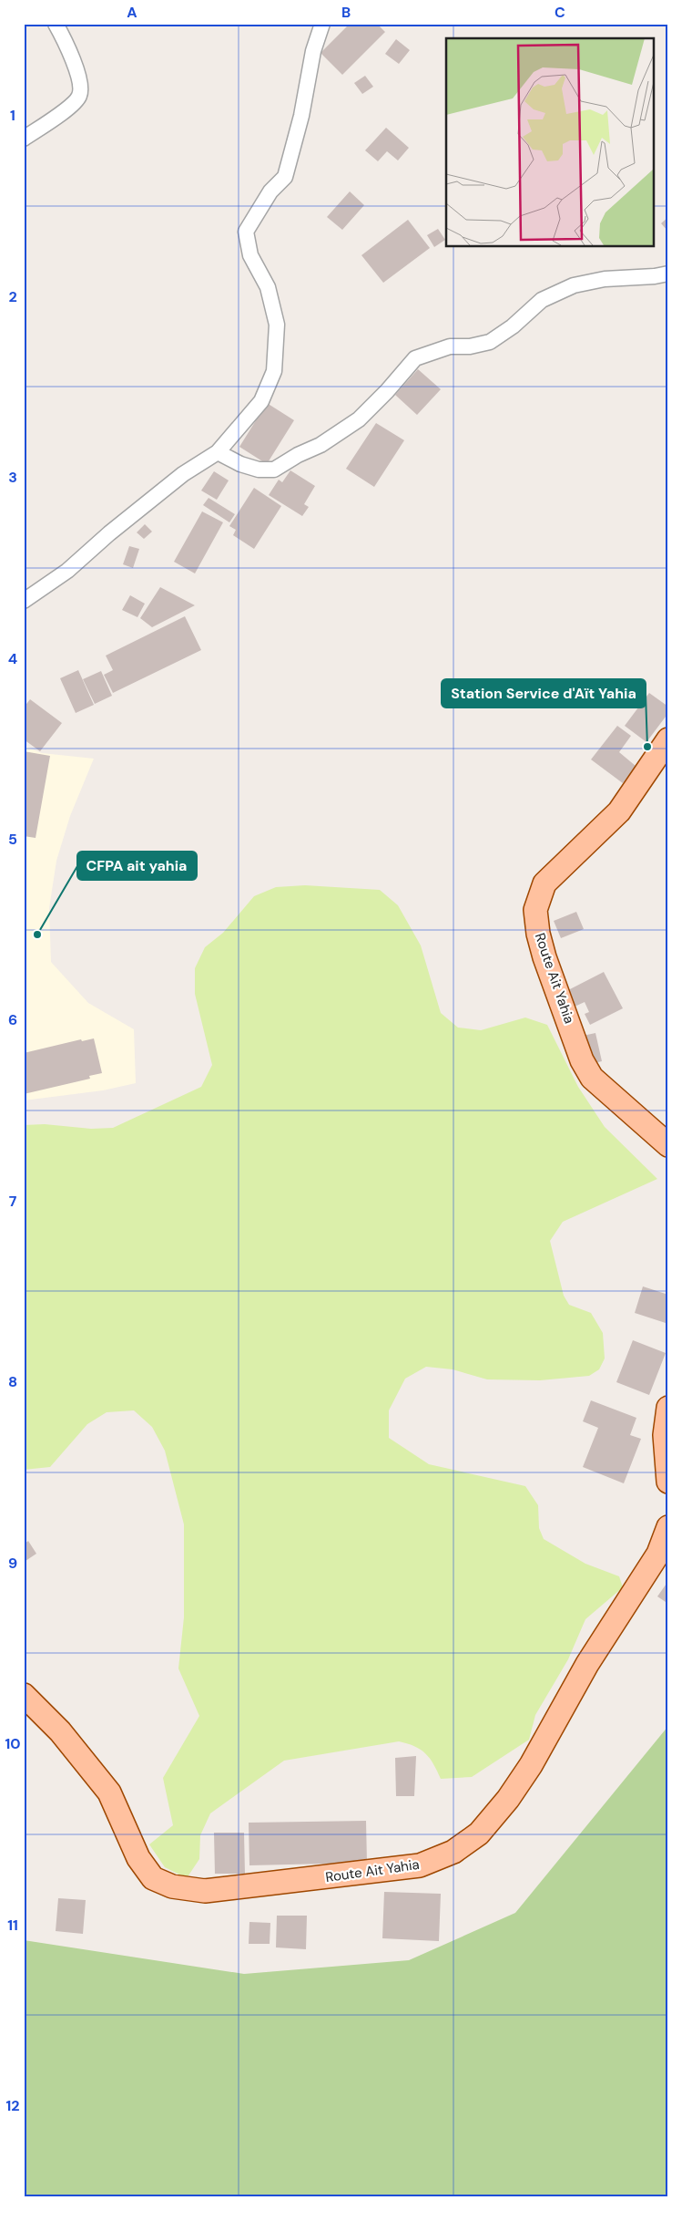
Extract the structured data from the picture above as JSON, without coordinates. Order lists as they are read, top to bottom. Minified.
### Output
{"streets":{"main road":["Route Ait Yahia"]},"places":["Station Service d'Aït Yahia","CFPA ait yahia"],"grid":{"columns":["A","B","C"],"rows":["1","2","3","4","5","6","7","8","9","10","11","12"]}}
